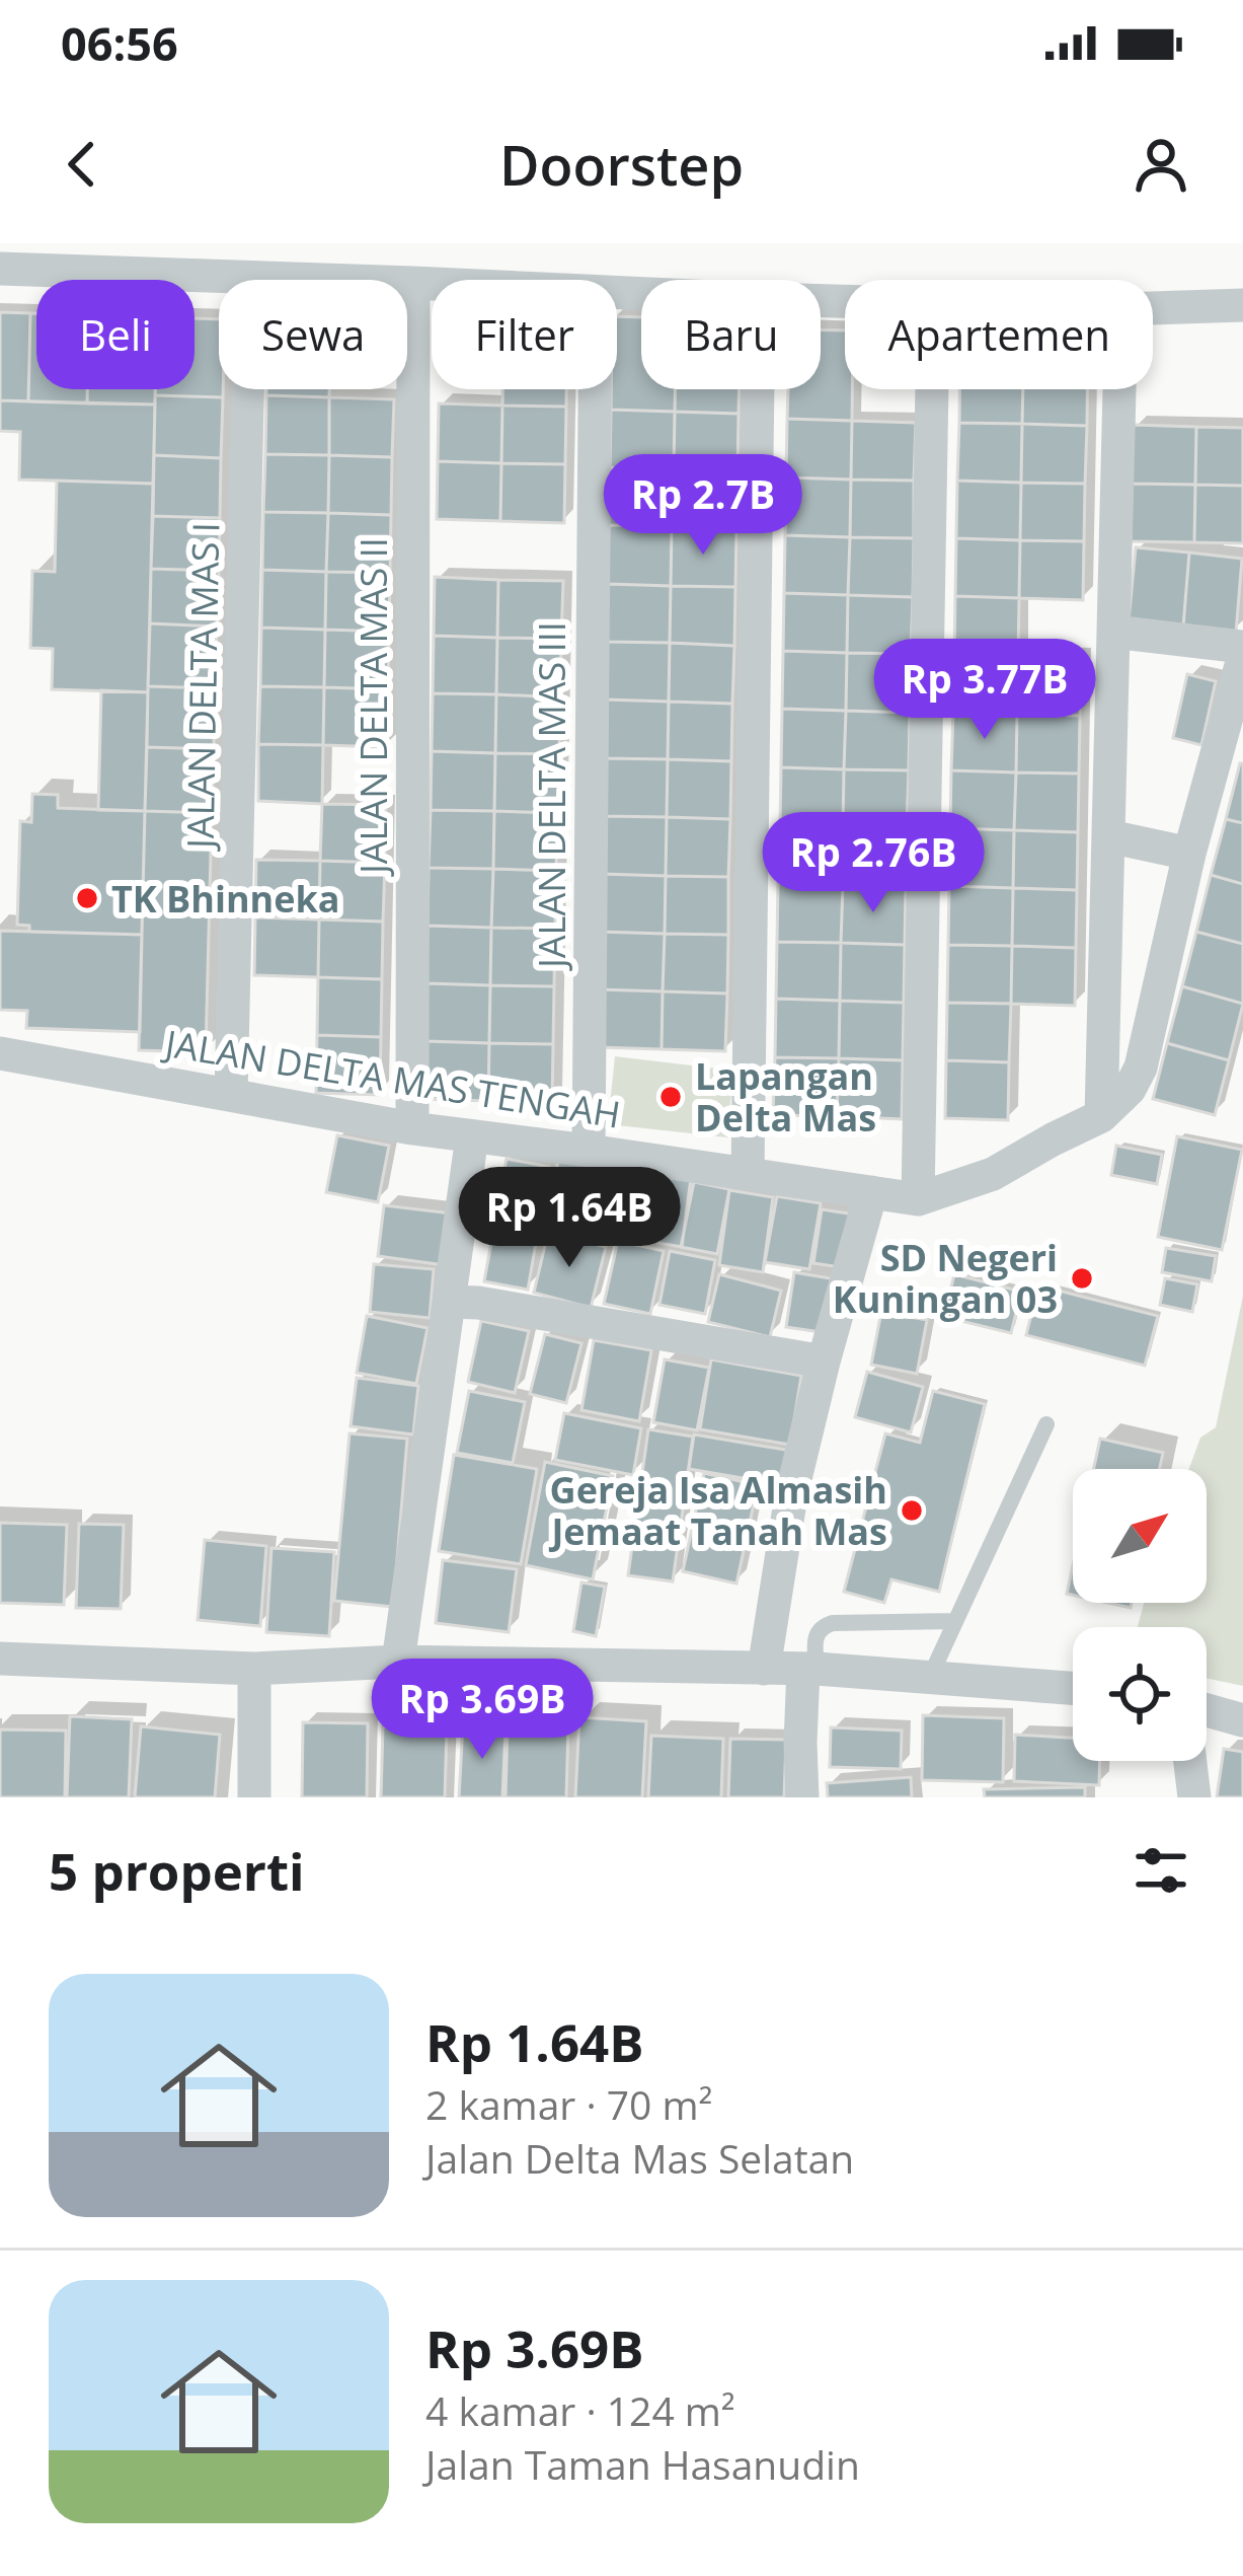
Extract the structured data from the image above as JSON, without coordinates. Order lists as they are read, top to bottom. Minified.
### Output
{"streets":{"street":["JALAN DELTA MAS I","JALAN DELTA MAS II","JALAN DELTA MAS III","JALAN DELTA MAS TENGAH"]},"crossings":[["JALAN DELTA MAS I","JALAN DELTA MAS TENGAH"],["JALAN DELTA MAS II","JALAN DELTA MAS TENGAH"],["JALAN DELTA MAS III","JALAN DELTA MAS TENGAH"]],"places":["TK Bhinneka","Lapangan Delta Mas","SD Negeri Kuningan 03","Gereja Isa Almasih Jemaat Tanah Mas"],"north":"top right","page":{"status":"06:56","header":"Doorstep","chip":["Beli","Sewa","Filter","Baru","Apartemen"],"price":["Rp 2.7B","Rp 3.77B","Rp 2.76B","Rp 1.64B","Rp 3.69B"],"heading":"5 properti","list":[{"name":"Rp 1.64B","note":"2 kamar · 70 m² · Jalan Delta Mas Selatan"},{"name":"Rp 3.69B","note":"4 kamar · 124 m² · Jalan Taman Hasanudin"}]}}
